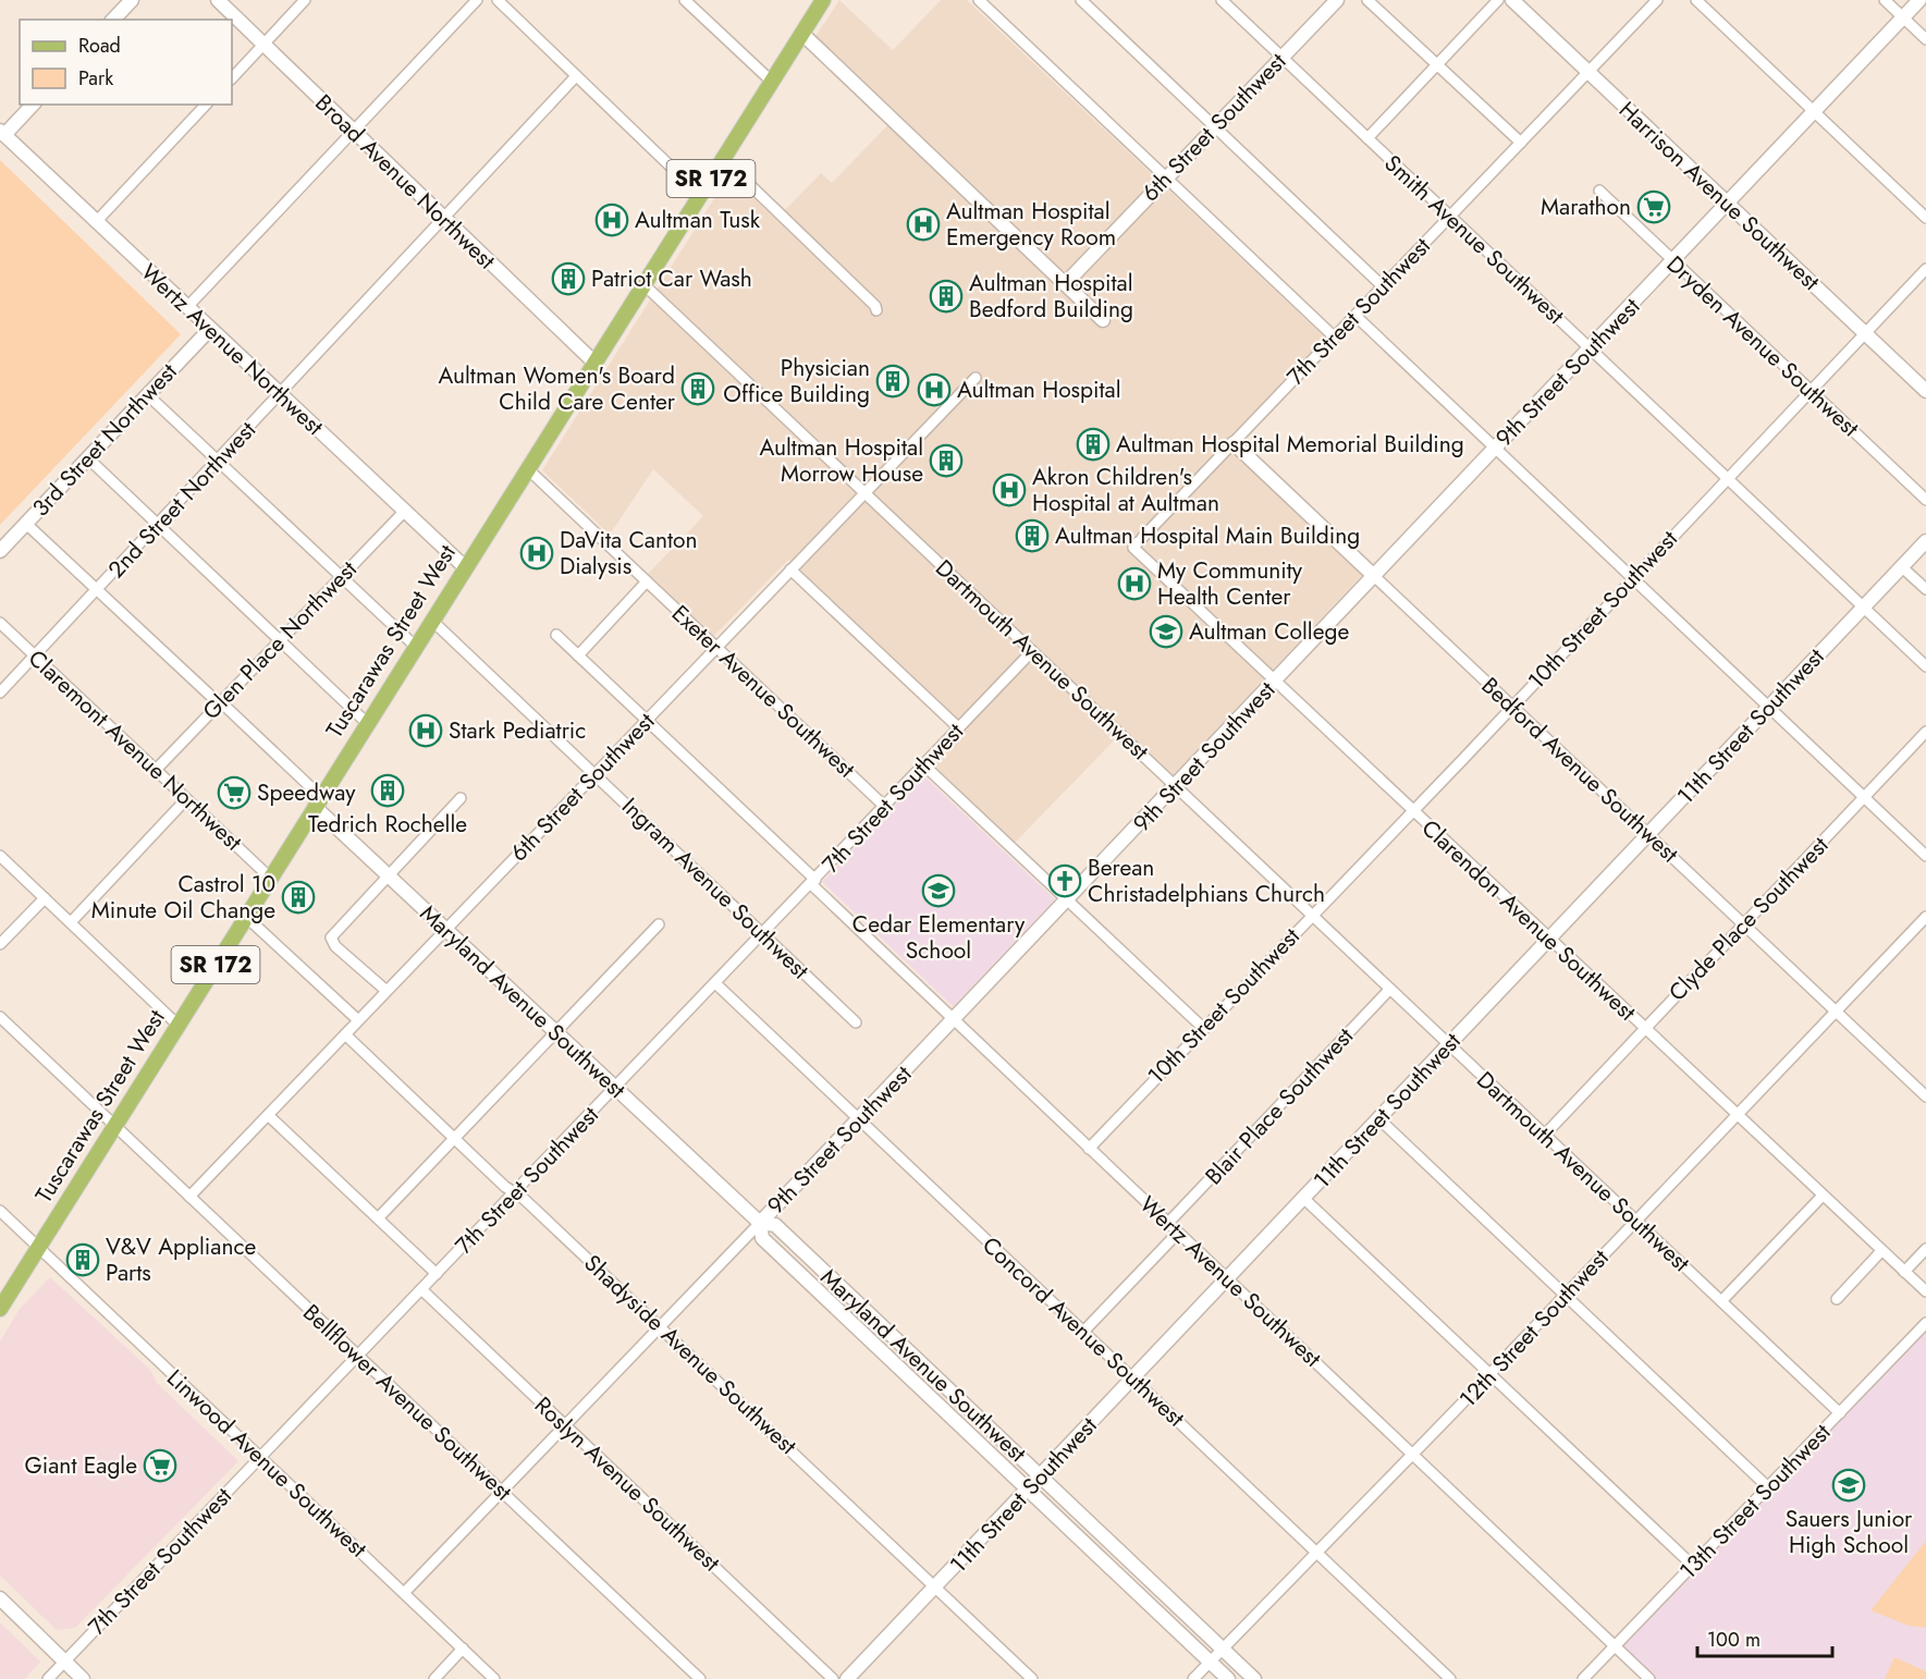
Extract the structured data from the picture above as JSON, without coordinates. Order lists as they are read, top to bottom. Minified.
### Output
{"streets":{"main road":["SR 172","Tuscarawas Street West"],"street":["6th Street Southwest","Broad Avenue Northwest","Harrison Avenue Southwest","Smith Avenue Southwest","7th Street Southwest","Dryden Avenue Southwest","Wertz Avenue Northwest","9th Street Southwest","3rd Street Northwest","2nd Street Northwest","10th Street Southwest","Glen Place Northwest","Dartmouth Avenue Southwest","Exeter Avenue Southwest","11th Street Southwest","Claremont Avenue Northwest","Bedford Avenue Southwest","Ingram Avenue Southwest","Clyde Place Southwest","Clarendon Avenue Southwest","Maryland Avenue Southwest","Blair Place Southwest","Wertz Avenue Southwest","12th Street Southwest","Concord Avenue Southwest","Shadyside Avenue Southwest","Bellflower Avenue Southwest","Linwood Avenue Southwest","Roslyn Avenue Southwest","13th Street Southwest"]},"crossings":[["6th Street Southwest","Smith Avenue Southwest"],["6th Street Southwest","Dartmouth Avenue Southwest"],["6th Street Southwest","Exeter Avenue Southwest"],["6th Street Southwest","Ingram Avenue Southwest"],["6th Street Southwest","Maryland Avenue Southwest"],["6th Street Southwest","Wertz Avenue Southwest"],["6th Street Southwest","Shadyside Avenue Southwest"],["6th Street Southwest","Bellflower Avenue Southwest"],["Broad Avenue Northwest","2nd Street Northwest"],["Broad Avenue Northwest","Tuscarawas Street West"],["Harrison Avenue Southwest","7th Street Southwest"],["Harrison Avenue Southwest","9th Street Southwest"],["Harrison Avenue Southwest","10th Street Southwest"],["Smith Avenue Southwest","7th Street Southwest"],["Smith Avenue Southwest","9th Street Southwest"],["Smith Avenue Southwest","10th Street Southwest"],["Smith Avenue Southwest","11th Street Southwest"],["7th Street Southwest","Dartmouth Avenue Southwest"],["7th Street Southwest","Exeter Avenue Southwest"],["7th Street Southwest","Bedford Avenue Southwest"],["7th Street Southwest","Ingram Avenue Southwest"],["7th Street Southwest","Clarendon Avenue Southwest"],["7th Street Southwest","Maryland Avenue Southwest"],["7th Street Southwest","Wertz Avenue Southwest"],["7th Street Southwest","Concord Avenue Southwest"],["7th Street Southwest","Shadyside Avenue Southwest"],["7th Street Southwest","Bellflower Avenue Southwest"],["7th Street Southwest","Linwood Avenue Southwest"],["7th Street Southwest","Roslyn Avenue Southwest"],["Dryden Avenue Southwest","9th Street Southwest"],["Dryden Avenue Southwest","10th Street Southwest"],["Wertz Avenue Northwest","3rd Street Northwest"],["Wertz Avenue Northwest","2nd Street Northwest"],["Wertz Avenue Northwest","Glen Place Northwest"],["Wertz Avenue Northwest","Tuscarawas Street West"],["9th Street Southwest","Dartmouth Avenue Southwest"],["9th Street Southwest","Bedford Avenue Southwest"],["9th Street Southwest","Clarendon Avenue Southwest"],["9th Street Southwest","Maryland Avenue Southwest"],["9th Street Southwest","Wertz Avenue Southwest"],["9th Street Southwest","Concord Avenue Southwest"],["9th Street Southwest","Shadyside Avenue Southwest"],["9th Street Southwest","Bellflower Avenue Southwest"],["9th Street Southwest","Linwood Avenue Southwest"],["9th Street Southwest","Roslyn Avenue Southwest"],["2nd Street Northwest","Claremont Avenue Northwest"],["10th Street Southwest","Dartmouth Avenue Southwest"],["10th Street Southwest","Bedford Avenue Southwest"],["10th Street Southwest","Clarendon Avenue Southwest"],["10th Street Southwest","Wertz Avenue Southwest"],["Glen Place Northwest","Claremont Avenue Northwest"],["Tuscarawas Street West","Dartmouth Avenue Southwest"],["Tuscarawas Street West","Exeter Avenue Southwest"],["Tuscarawas Street West","Claremont Avenue Northwest"],["Tuscarawas Street West","Ingram Avenue Southwest"],["Tuscarawas Street West","Maryland Avenue Southwest"],["Tuscarawas Street West","Bellflower Avenue Southwest"],["Tuscarawas Street West","Linwood Avenue Southwest"],["Dartmouth Avenue Southwest","11th Street Southwest"],["Dartmouth Avenue Southwest","Clyde Place Southwest"],["Dartmouth Avenue Southwest","Blair Place Southwest"],["Dartmouth Avenue Southwest","12th Street Southwest"],["Dartmouth Avenue Southwest","13th Street Southwest"],["11th Street Southwest","Bedford Avenue Southwest"],["11th Street Southwest","Clarendon Avenue Southwest"],["11th Street Southwest","Maryland Avenue Southwest"],["11th Street Southwest","Wertz Avenue Southwest"],["11th Street Southwest","Concord Avenue Southwest"],["11th Street Southwest","Shadyside Avenue Southwest"],["Bedford Avenue Southwest","Clyde Place Southwest"],["Bedford Avenue Southwest","12th Street Southwest"],["Clyde Place Southwest","Clarendon Avenue Southwest"],["Clarendon Avenue Southwest","12th Street Southwest"],["Maryland Avenue Southwest","12th Street Southwest"],["Blair Place Southwest","Wertz Avenue Southwest"],["Wertz Avenue Southwest","12th Street Southwest"],["Wertz Avenue Southwest","13th Street Southwest"],["12th Street Southwest","Concord Avenue Southwest"]],"places":{"supermarket":["Marathon","Speedway","Giant Eagle"],"hospital":["Aultman Tusk","Aultman Hospital Emergency Room","Aultman Hospital","Akron Children's Hospital at Aultman","DaVita Canton Dialysis","My Community Health Center","Stark Pediatric"],"building":["Patriot Car Wash","Aultman Hospital Bedford Building","Physician Office Building","Aultman Women's Board Child Care Center","Aultman Hospital Memorial Building","Aultman Hospital Morrow House","Aultman Hospital Main Building","Tedrich Rochelle","Castrol 10 Minute Oil Change","V&V Appliance Parts"],"school or university":["Aultman College","Cedar Elementary School","Sauers Junior High School"],"church":["Berean Christadelphians Church"]},"legend":["Road","Park"],"scale_bar":"100 m"}
